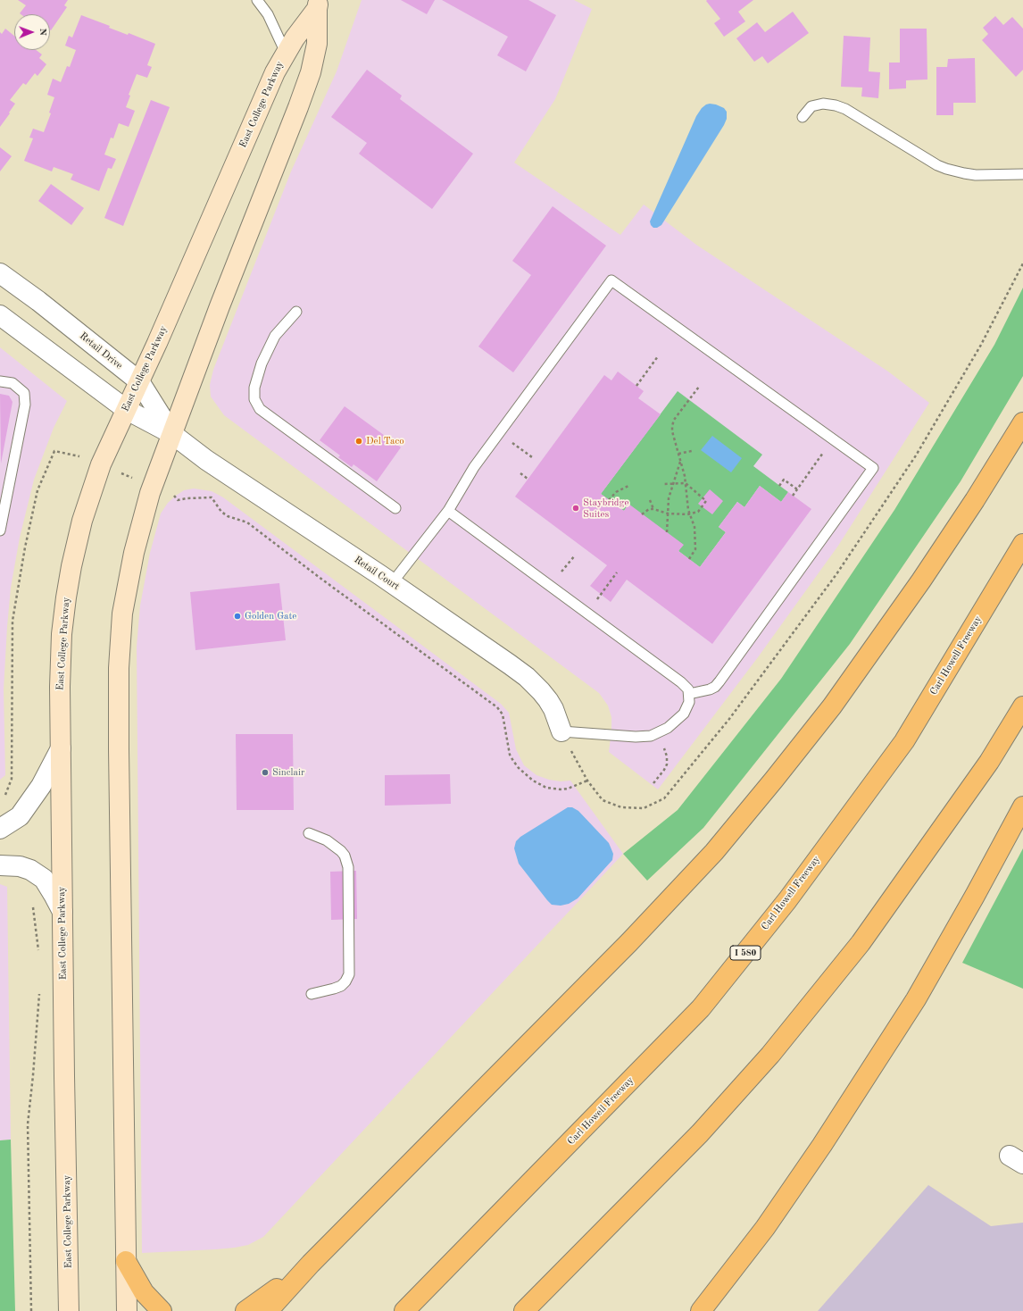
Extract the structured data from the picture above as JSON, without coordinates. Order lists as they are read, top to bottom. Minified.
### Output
{"streets":{"highway":["Carl Howell Freeway","I 580"],"main road":["East College Parkway"],"street":["Retail Drive","Retail Court"]},"crossings":[["East College Parkway","Retail Drive"],["East College Parkway","Retail Court"],["Retail Drive","Retail Court"]],"places":["Del Taco","Staybridge Suites","Golden Gate","Sinclair"],"north":"right"}
